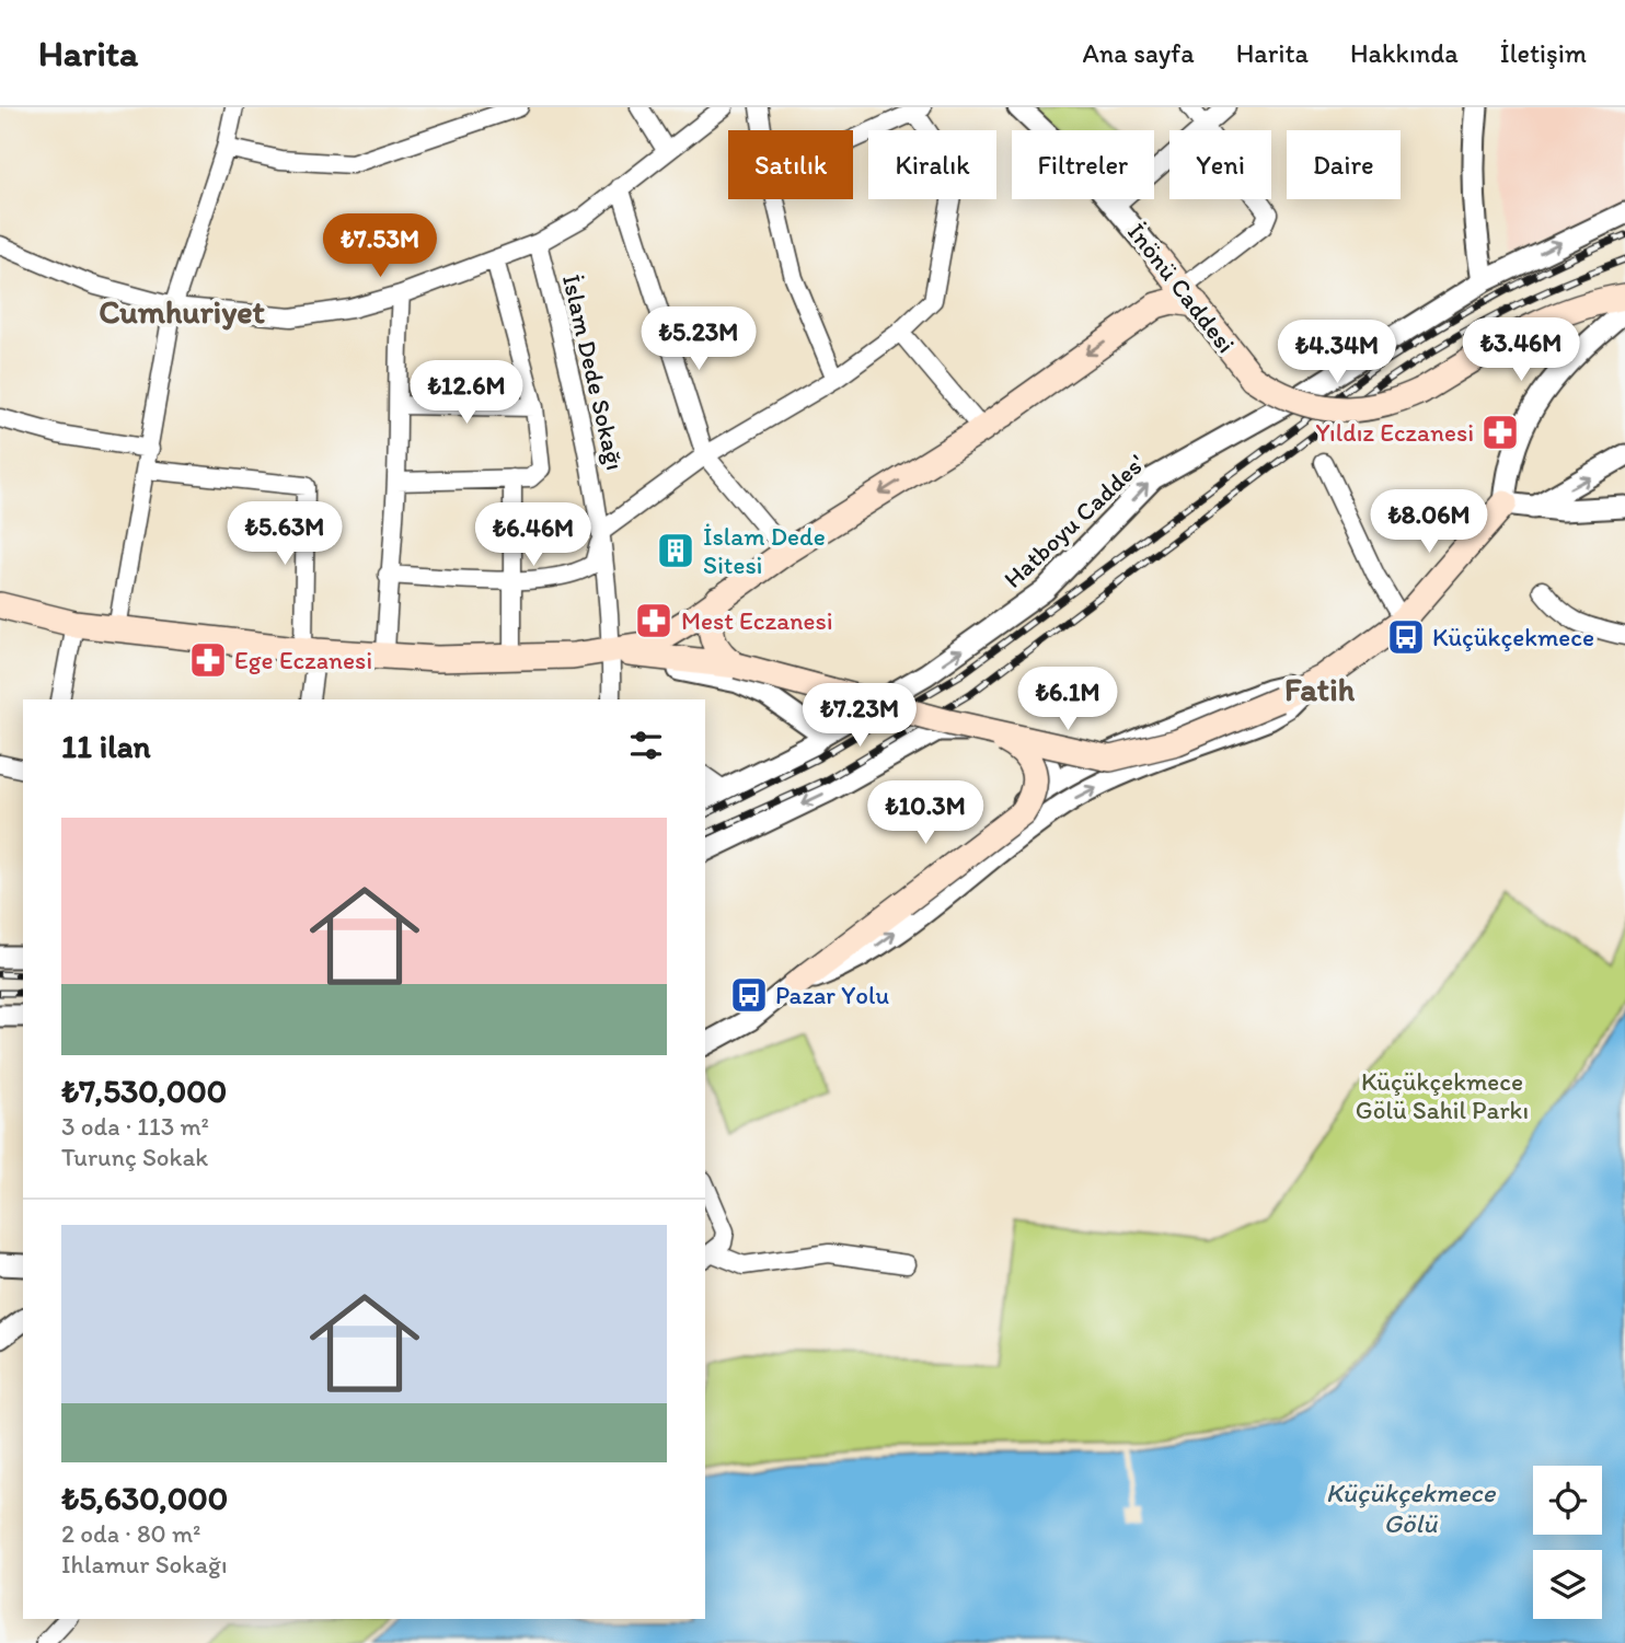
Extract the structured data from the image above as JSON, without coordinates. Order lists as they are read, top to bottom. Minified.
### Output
{"streets":{"main road":["İnönü Caddesi"],"street":["İslam Dede Sokağı","Hatboyu Caddes'"]},"districts":["Cumhuriyet","Fatih"],"water":["Küçükçekmece Gölü"],"parks":["Küçükçekmece Gölü Sahil Parkı"],"places":{"pharmacy":["Yıldız Eczanesi","Mest Eczanesi","Ege Eczanesi"],"building":["İslam Dede Sitesi"],"bus stop":["Küçükçekmece","Pazar Yolu"]},"page":{"header":"Harita","nav":["Ana sayfa","Harita","Hakkında","İletişim"],"chip":["Satılık","Kiralık","Filtreler","Yeni","Daire"],"price":["₺7.53M","₺5.23M","₺3.46M","₺4.34M","₺12.6M","₺8.06M","₺5.63M","₺6.46M","₺6.1M","₺7.23M","₺10.3M"],"heading":"11 ilan","list":[{"name":"₺7,530,000","note":"3 oda · 113 m² · Turunç Sokak"},{"name":"₺5,630,000","note":"2 oda · 80 m² · Ihlamur Sokağı"}]}}
